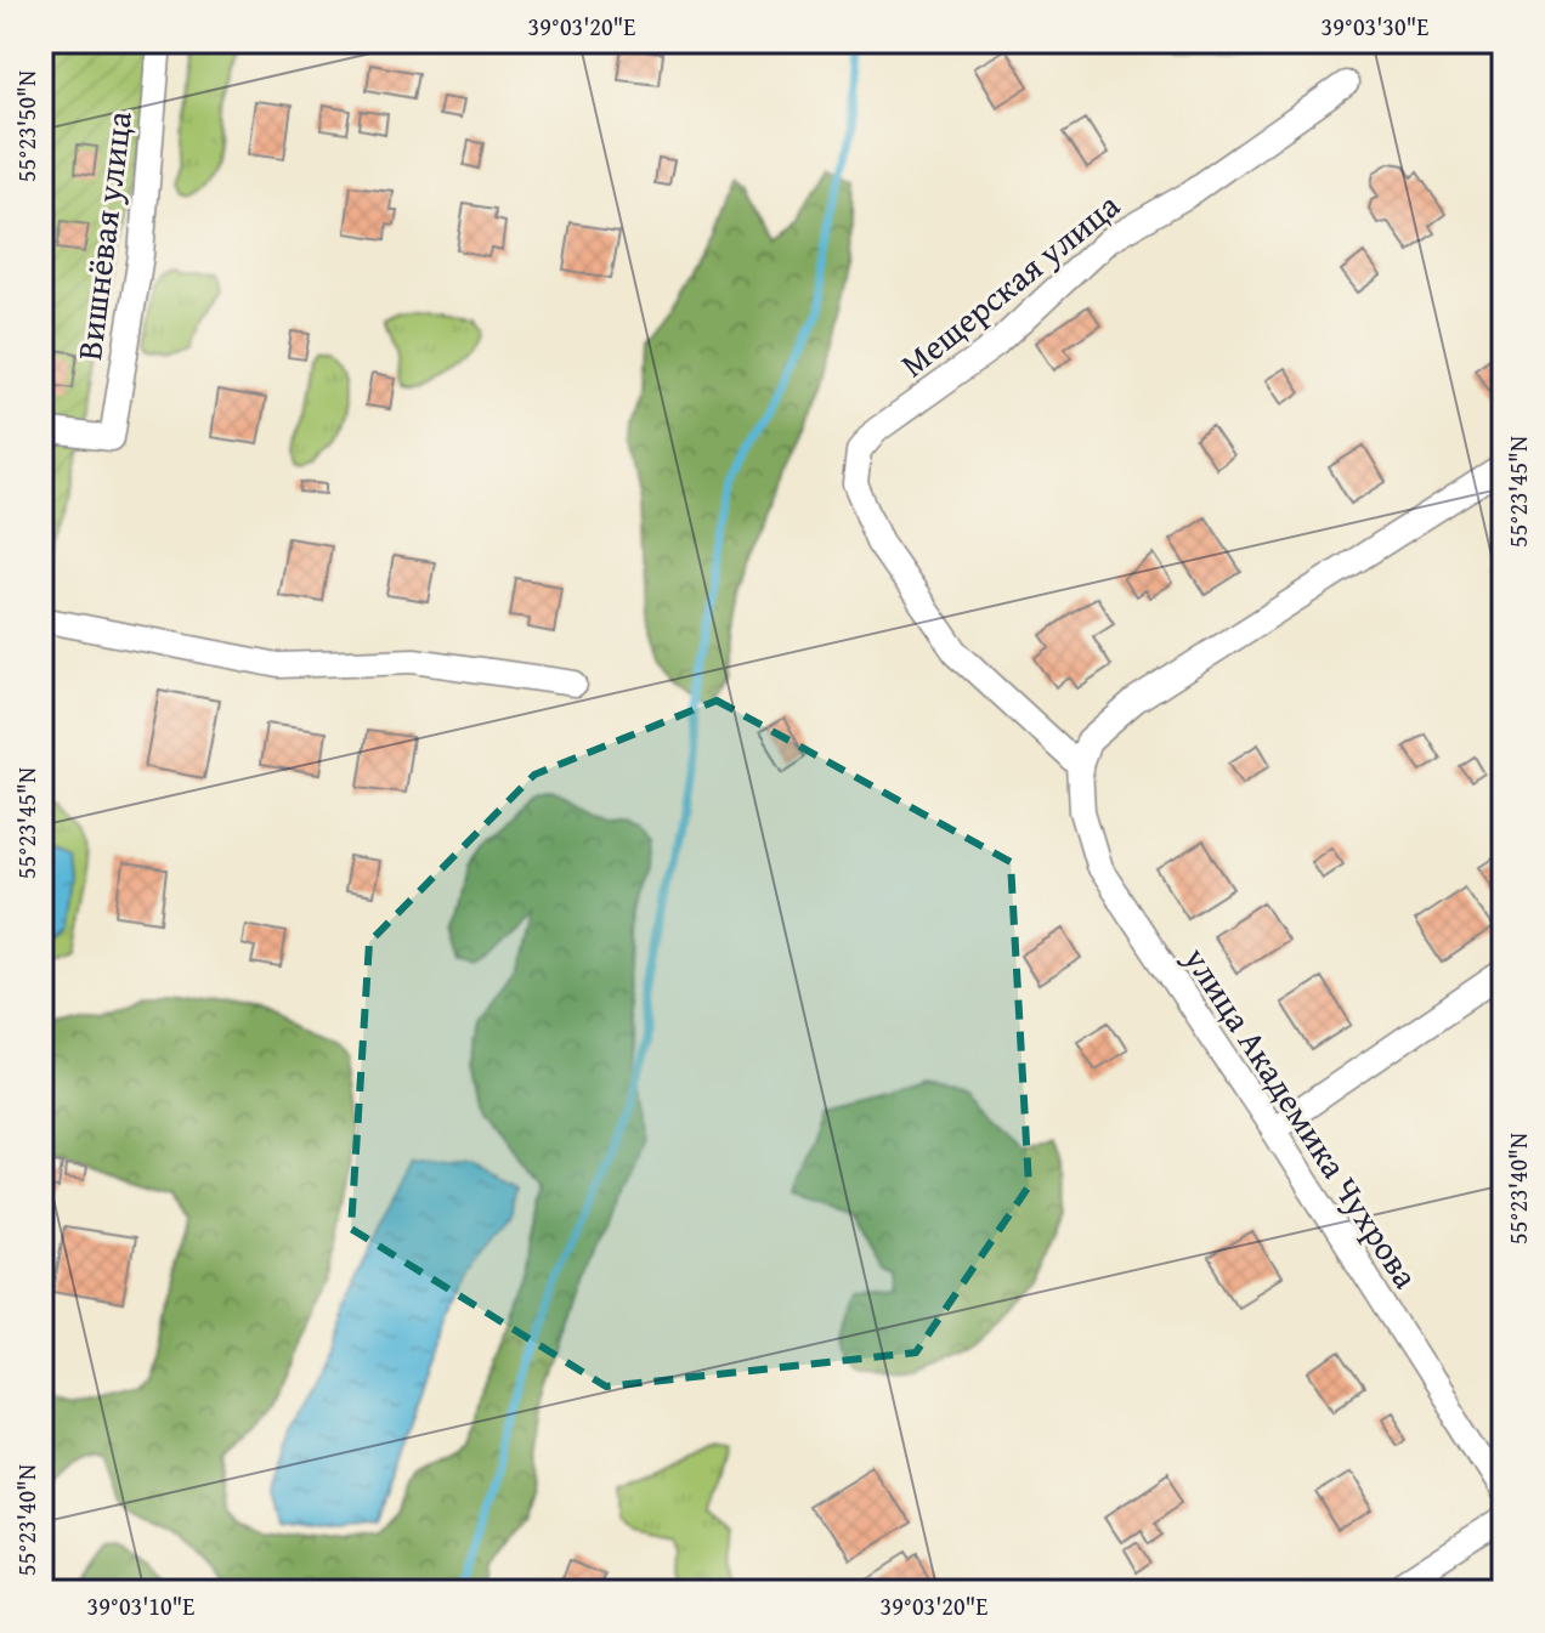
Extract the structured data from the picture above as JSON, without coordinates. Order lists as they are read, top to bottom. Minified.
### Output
{"streets":{"street":["Вишнёвая улица","Мещерская улица","улица Академика Чухрова"]},"crossings":[["Мещерская улица","улица Академика Чухрова"]],"coordinates":["39°03'20\"E","39°03'30\"E","55°23'50\"N","55°23'45\"N","55°23'40\"N","39°03'10\"E"]}
